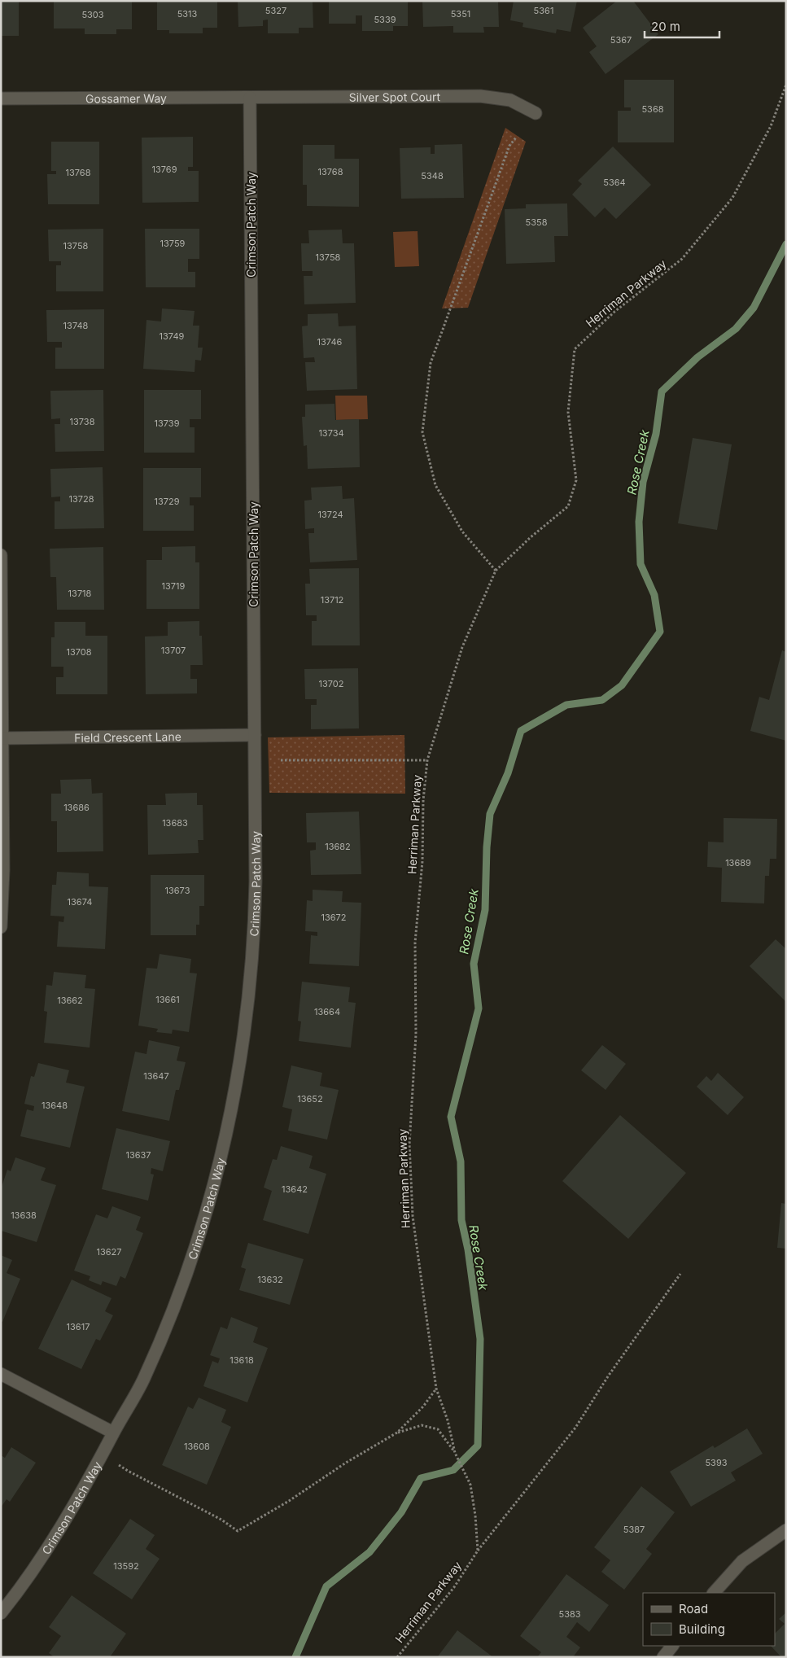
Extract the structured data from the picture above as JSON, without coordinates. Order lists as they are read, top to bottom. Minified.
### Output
{"streets":{"street":["Silver Spot Court","Gossamer Way","Crimson Patch Way","Field Crescent Lane"],"path":["Herriman Parkway"]},"crossings":[["Silver Spot Court","Gossamer Way"],["Silver Spot Court","Crimson Patch Way"],["Gossamer Way","Crimson Patch Way"],["Crimson Patch Way","Field Crescent Lane"]],"water":["Rose Creek"],"house_numbers":["5327","5361","5313","5351","5303","5339","5367","5368","13769","13768","13768","5348","5364","5358","13759","13758","13758","13748","13749","13746","13738","13739","13734","13728","13729","13724","13719","13718","13712","13707","13708","13702","13686","13683","13682","13689","13673","13674","13672","13661","13662","13664","13647","13652","13648","13637","13642","13638","13627","13632","13617","13618","13608","5393","5387","13592","5383"],"legend":["Road","Building"],"scale_bar":"20 m"}
